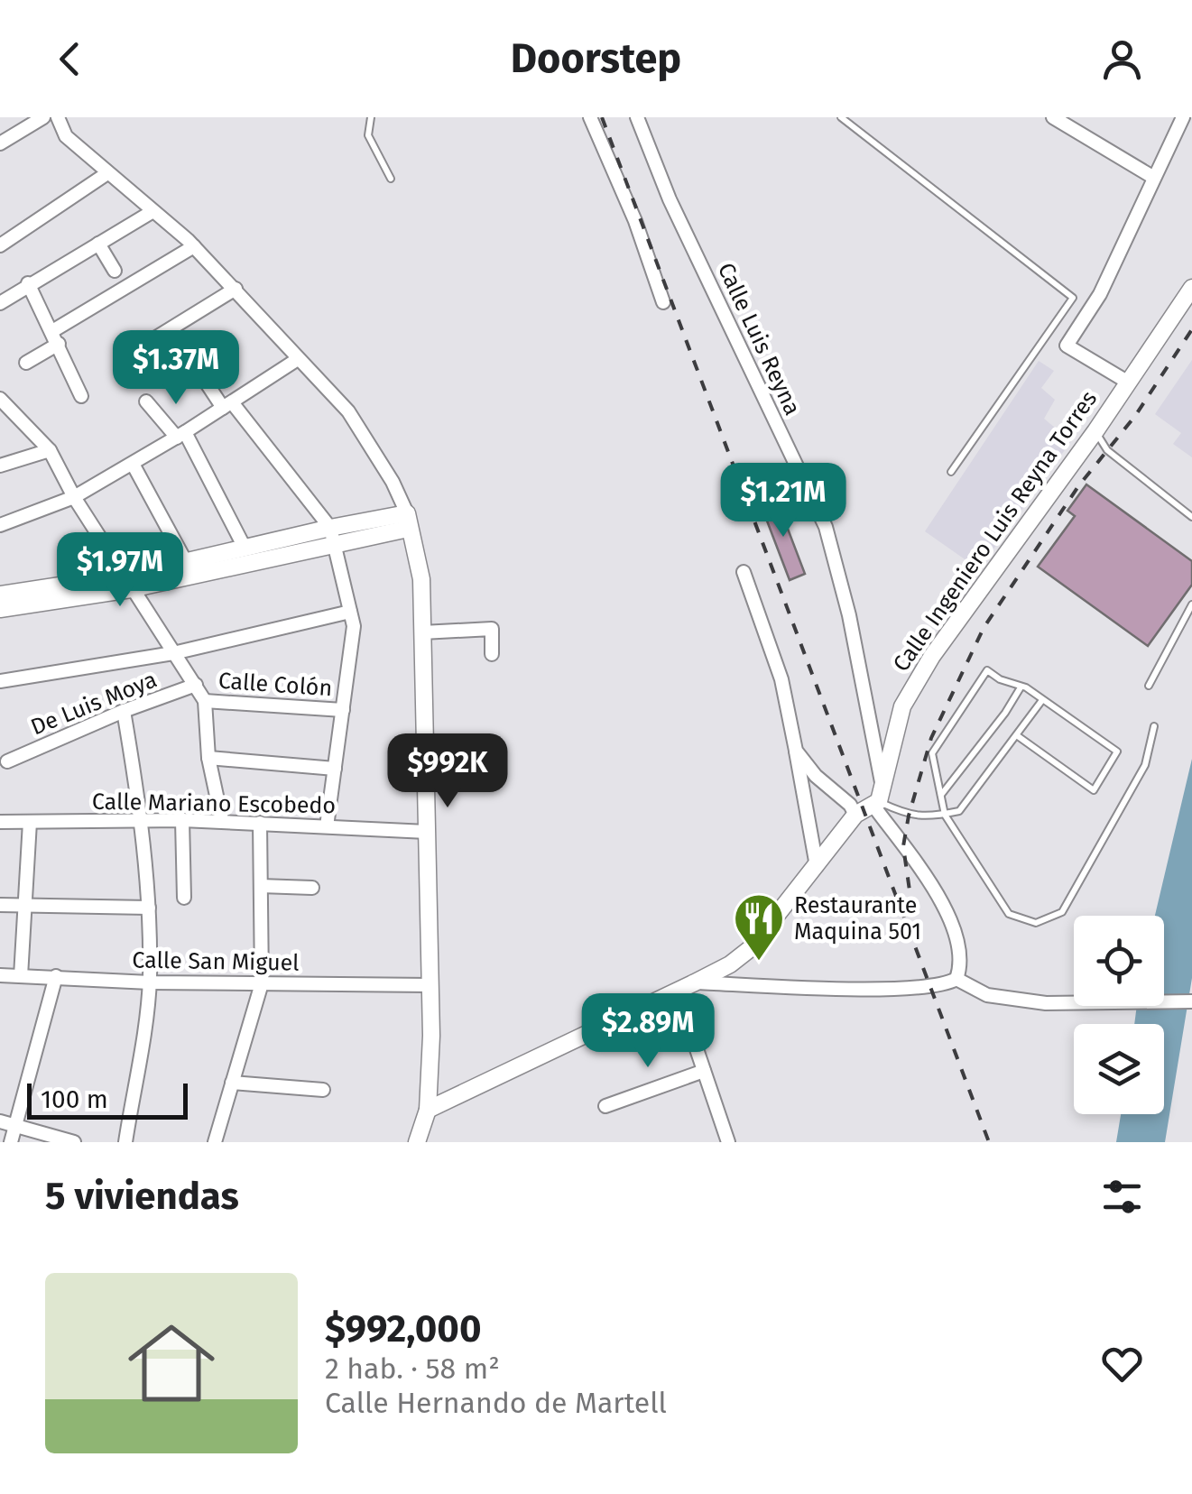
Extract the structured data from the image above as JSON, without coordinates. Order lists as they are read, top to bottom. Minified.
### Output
{"streets":{"street":["Calle Luis Reyna","Calle Ingeniero Luis Reyna Torres","Calle Colón","De Luis Moya","Calle Mariano Escobedo","Calle San Miguel"]},"crossings":[["Calle Luis Reyna","Calle Ingeniero Luis Reyna Torres"]],"places":{"restaurant":["Restaurante Maquina 501"]},"scale_bar":"100 m","page":{"header":"Doorstep","price":["$1.37M","$1.21M","$1.97M","$992K","$2.89M"],"scale":"100 m","heading":"5 viviendas","list":[{"name":"$992,000","note":"2 hab. · 58 m² · Calle Hernando de Martell"}]}}
